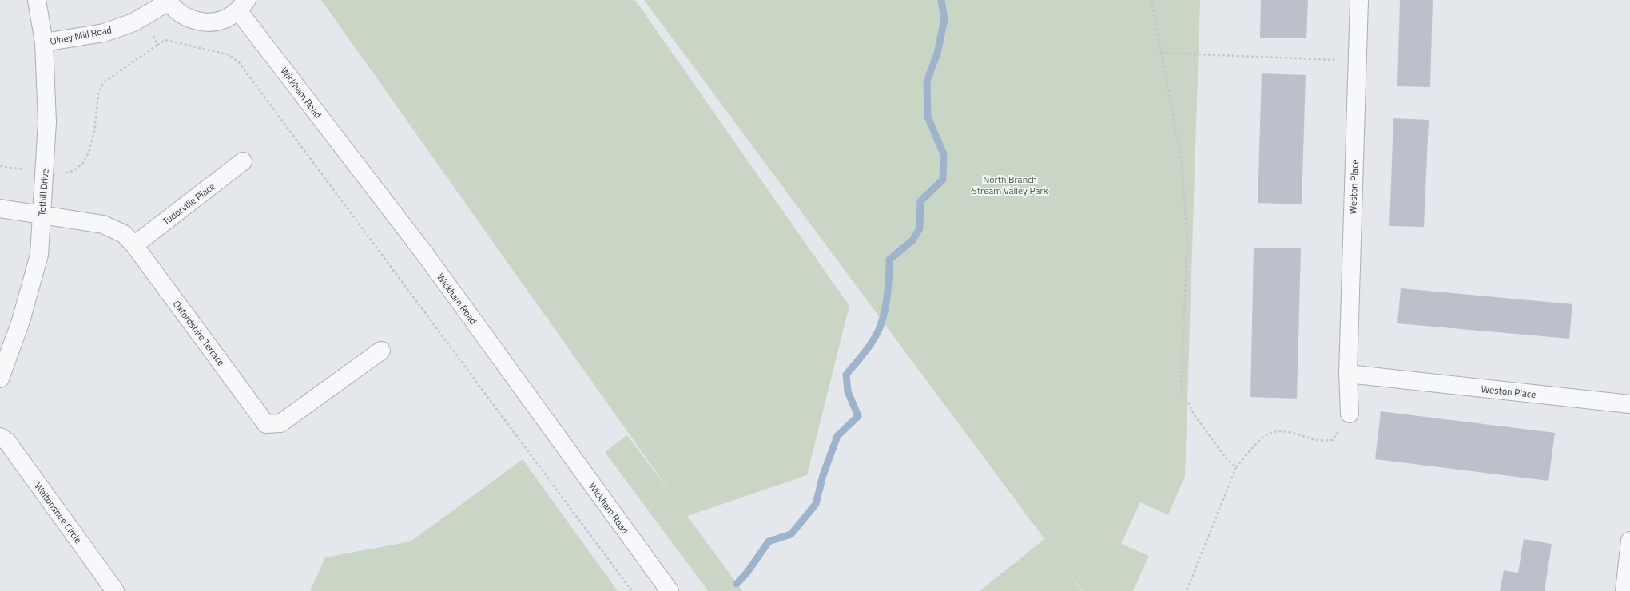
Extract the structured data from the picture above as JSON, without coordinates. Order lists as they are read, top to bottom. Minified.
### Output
{"streets":{"street":["Olney Mill Road","Wickham Road","Weston Place","Tothill Drive","Tudorville Place","Oxfordshire Terrace","Waltonshire Circle"]},"crossings":[["Olney Mill Road","Tothill Drive"],["Tothill Drive","Oxfordshire Terrace"],["Tudorville Place","Oxfordshire Terrace"]],"parks":["North Branch Stream Valley Park"]}
